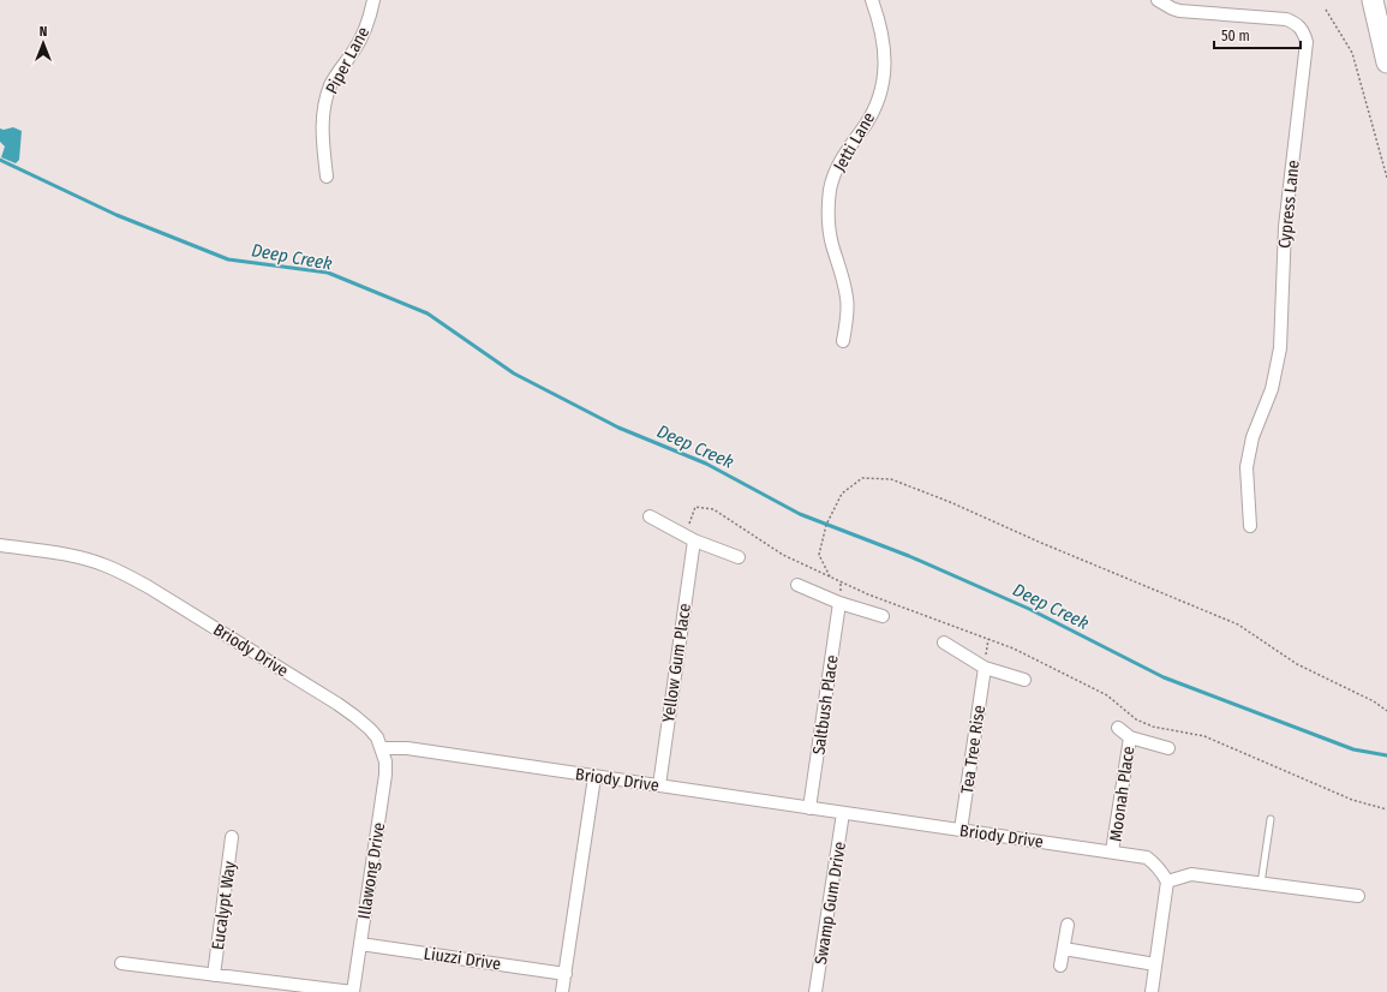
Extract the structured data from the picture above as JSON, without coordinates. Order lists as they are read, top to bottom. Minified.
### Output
{"streets":{"street":["Piper Lane","Jetti Lane","Cypress Lane","Briody Drive","Yellow Gum Place","Saltbush Place","Tea Tree Rise","Moonah Place","Illawong Drive","Swamp Gum Drive","Eucalypt Way","Liuzzi Drive"]},"crossings":[["Briody Drive","Yellow Gum Place"],["Briody Drive","Saltbush Place"],["Briody Drive","Tea Tree Rise"],["Briody Drive","Moonah Place"],["Briody Drive","Illawong Drive"],["Briody Drive","Swamp Gum Drive"],["Illawong Drive","Liuzzi Drive"]],"water":["Deep Creek"],"scale_bar":"50 m","north":"top"}
